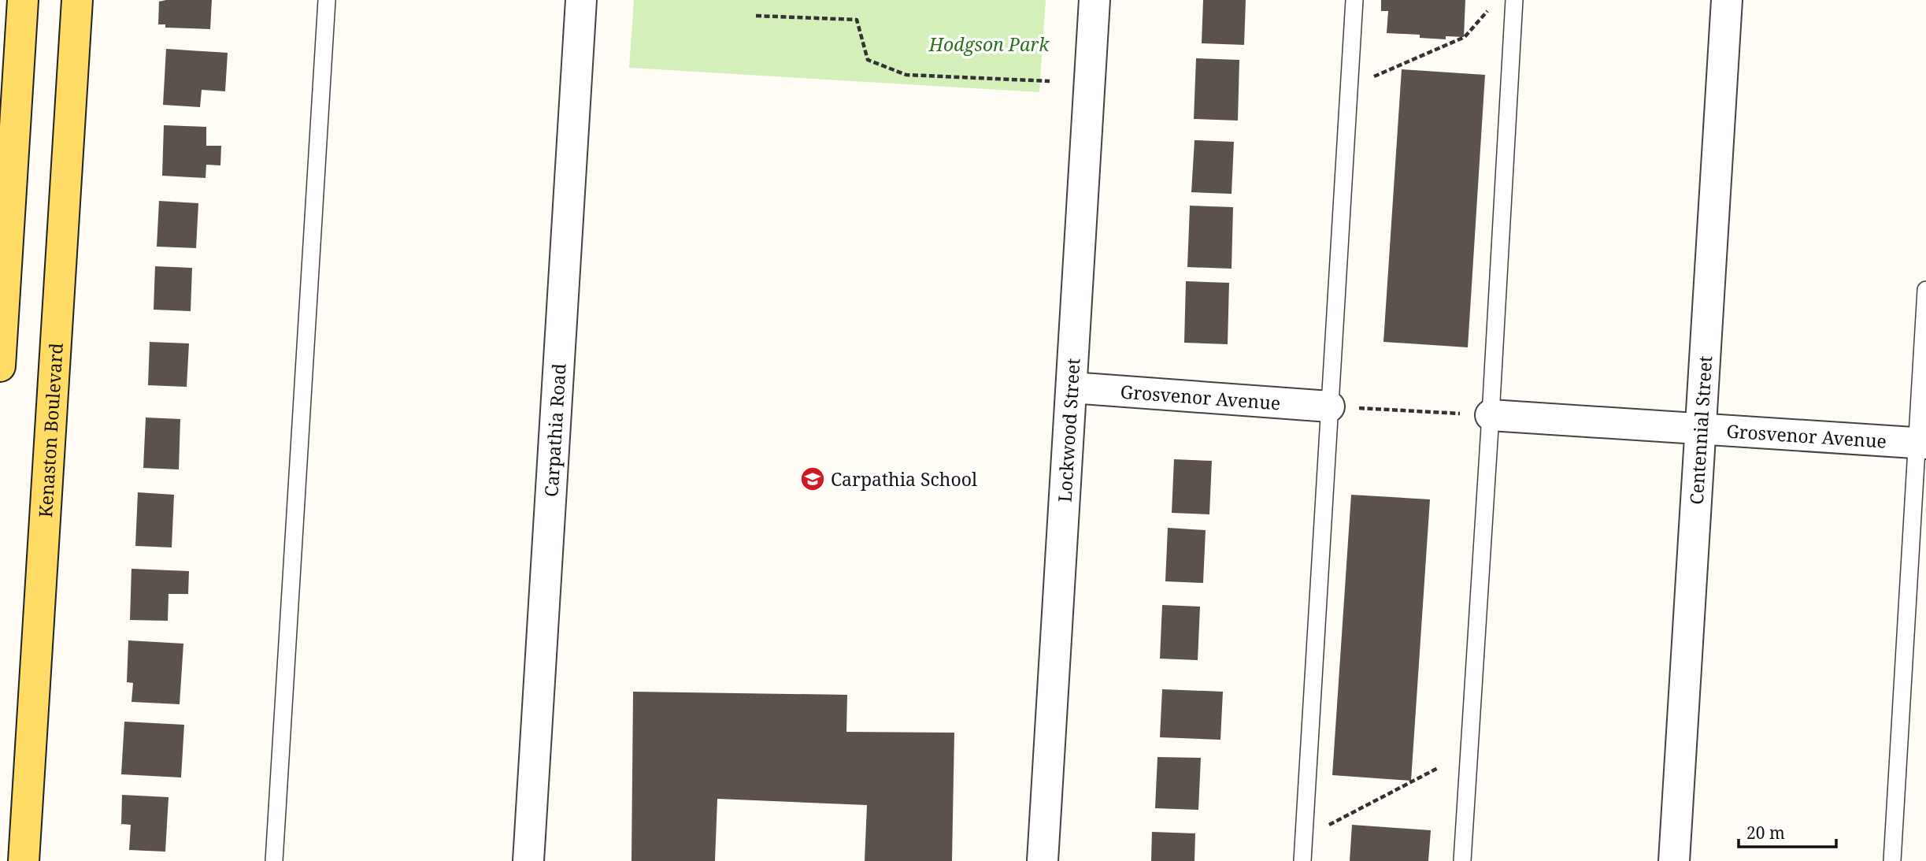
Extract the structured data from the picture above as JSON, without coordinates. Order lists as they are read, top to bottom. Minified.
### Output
{"streets":{"main road":["Kenaston Boulevard"],"street":["Grosvenor Avenue","Carpathia Road","Lockwood Street","Centennial Street"]},"crossings":[["Grosvenor Avenue","Lockwood Street"],["Grosvenor Avenue","Centennial Street"]],"parks":["Hodgson Park"],"places":{"school or university":["Carpathia School"]},"scale_bar":"20 m"}
